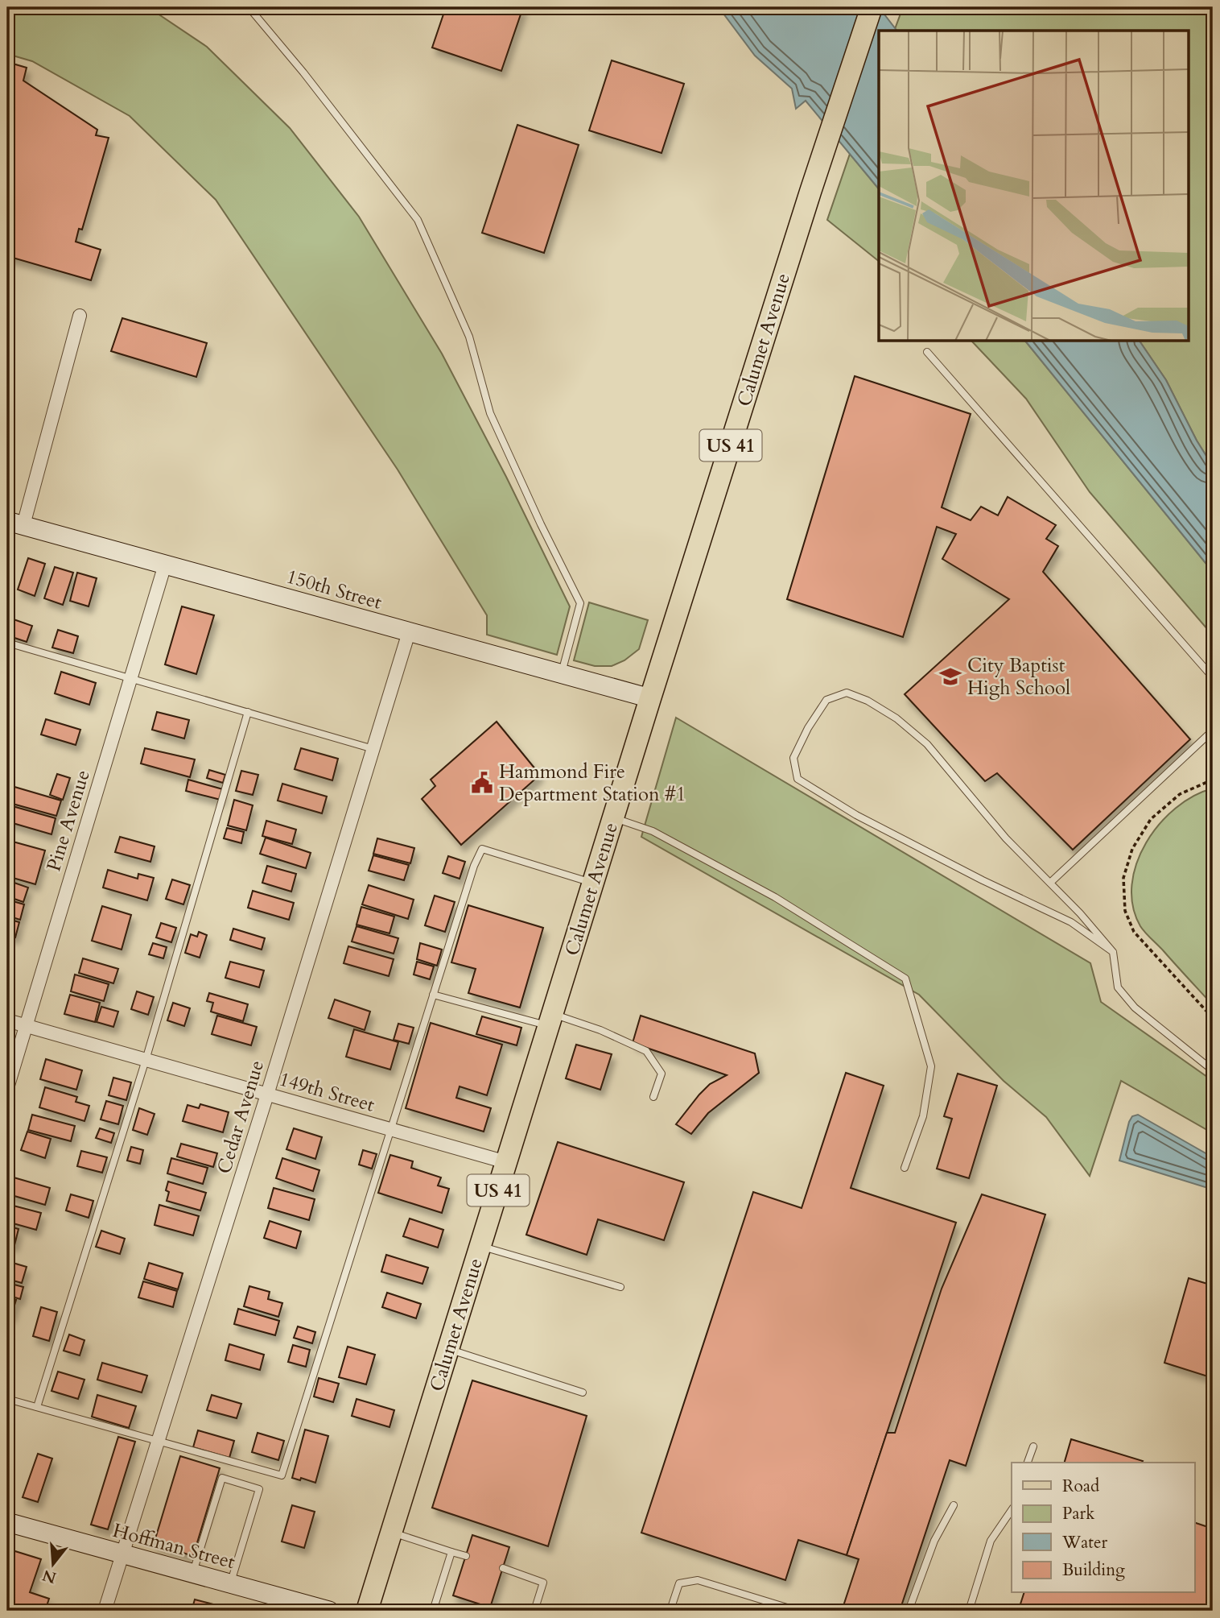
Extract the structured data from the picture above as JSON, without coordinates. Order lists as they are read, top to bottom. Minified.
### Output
{"streets":{"main road":["Calumet Avenue","US 41"],"street":["150th Street","Pine Avenue","149th Street","Cedar Avenue","Hoffman Street"]},"crossings":[["Calumet Avenue","150th Street"],["Calumet Avenue","149th Street"],["150th Street","Pine Avenue"],["150th Street","Cedar Avenue"],["Pine Avenue","149th Street"],["149th Street","Cedar Avenue"],["Cedar Avenue","Hoffman Street"]],"places":{"school or university":["City Baptist High School"],"public building":["Hammond Fire Department Station #1"]},"legend":["Road","Park","Water","Building"],"north":"bottom"}
